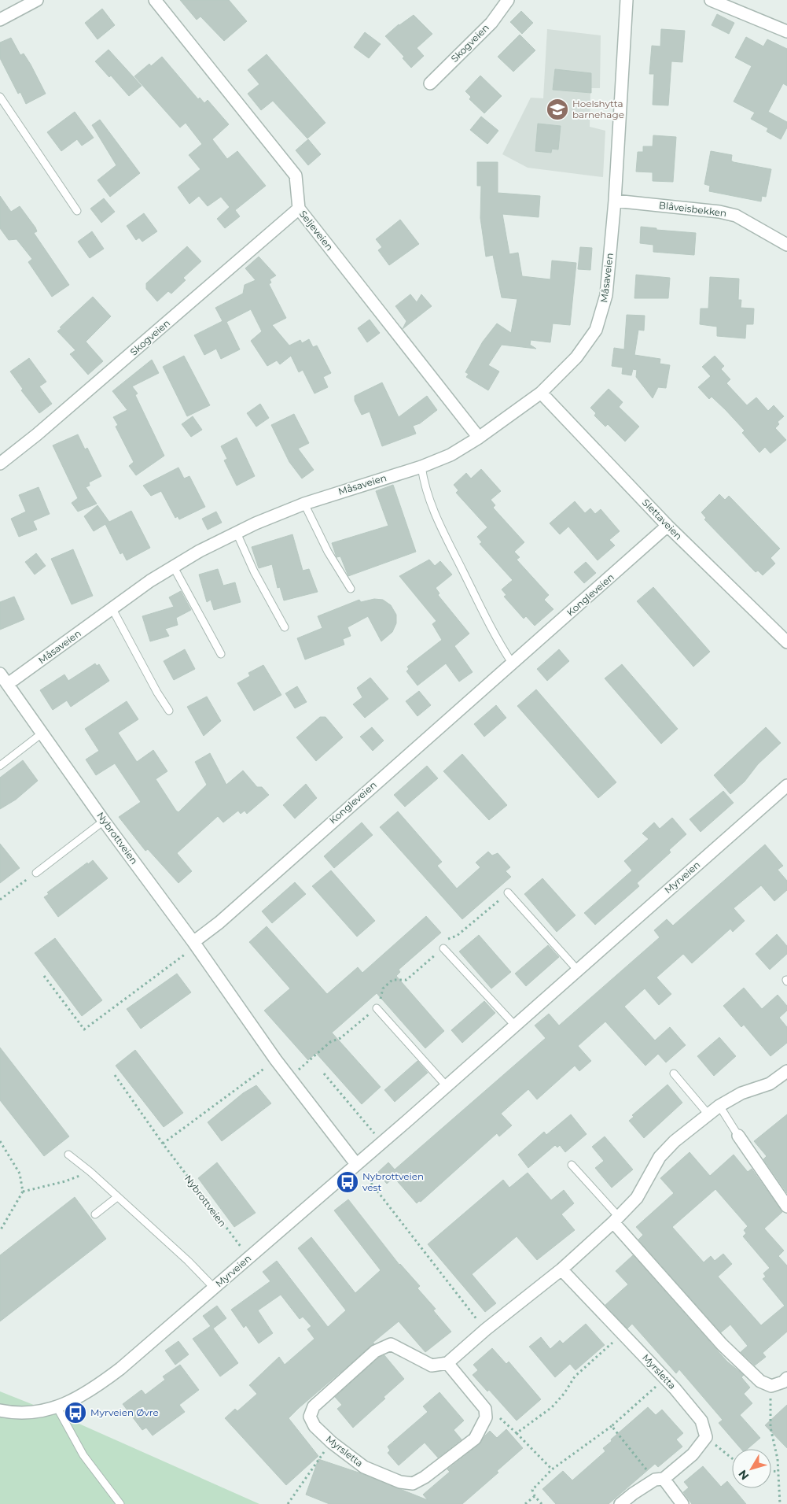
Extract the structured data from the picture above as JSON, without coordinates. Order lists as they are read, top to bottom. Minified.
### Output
{"streets":{"street":["Skogveien","Blåveisbekken","Seljeveien","Måsaveien","Slettaveien","Kongleveien","Nybrottveien","Myrveien","Myrsletta"]},"crossings":[["Skogveien","Seljeveien"],["Blåveisbekken","Måsaveien"],["Seljeveien","Måsaveien"],["Måsaveien","Slettaveien"],["Måsaveien","Nybrottveien"],["Slettaveien","Kongleveien"],["Kongleveien","Nybrottveien"],["Nybrottveien","Myrveien"]],"places":{"school or university":["Hoelshytta barnehage"],"bus stop":["Nybrottveien vest","Myrveien Øvre"]},"north":"bottom left"}
